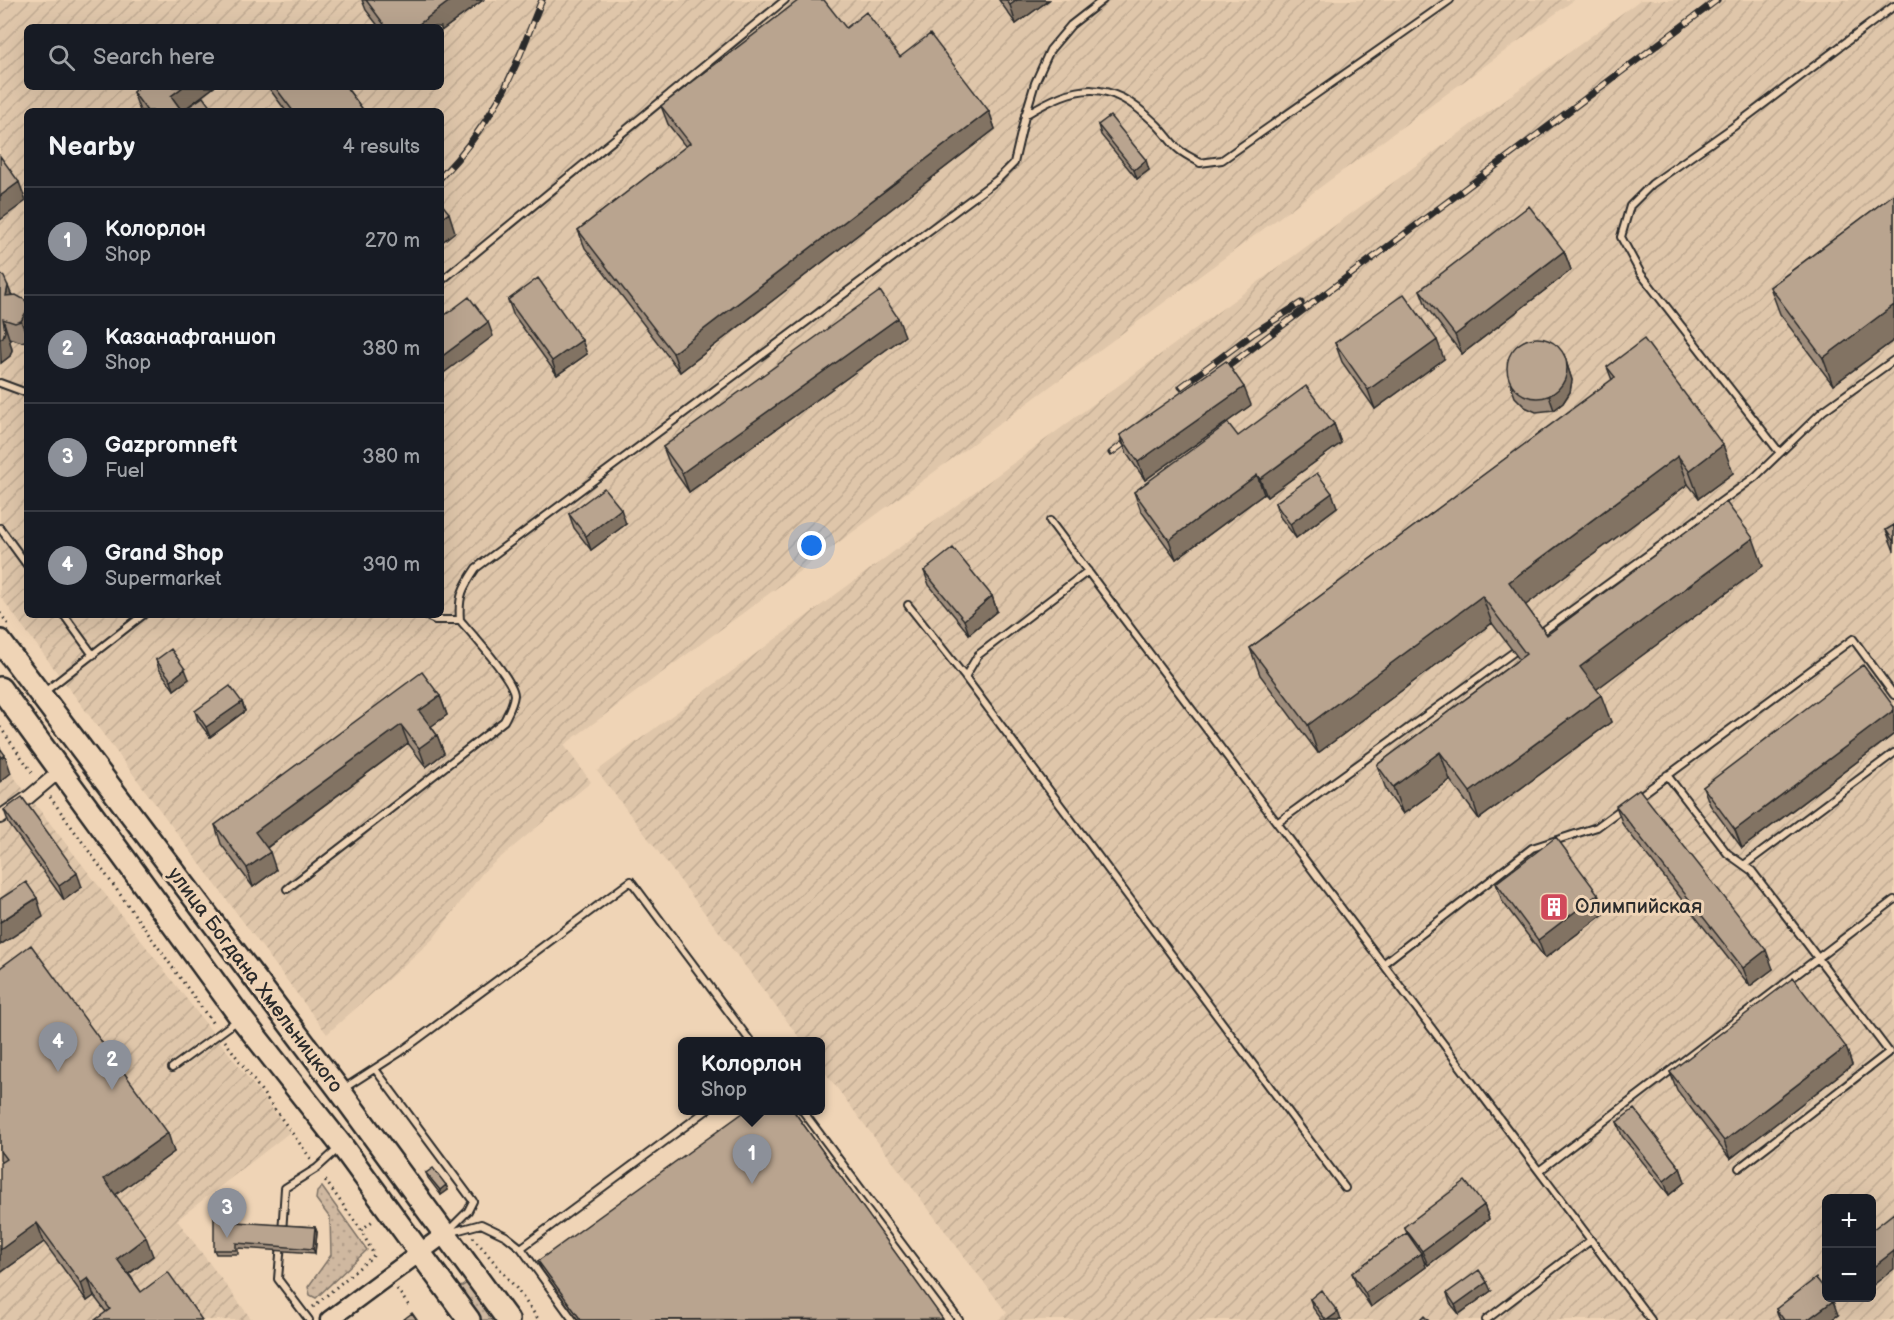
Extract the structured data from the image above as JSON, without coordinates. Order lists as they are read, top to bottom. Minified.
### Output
{"streets":{"highway":["улица Богдана Хмельницкого"]},"places":{"building":["Олимпийская"]},"page":{"search":"Search here","heading":["Nearby","4 results"],"list":[{"mark":"1","name":"Колорлон","note":"Shop","value":"270 m"},{"mark":"2","name":"Казанафганшоп","note":"Shop","value":"380 m"},{"mark":"3","name":"Gazpromneft","note":"Fuel","value":"380 m"},{"mark":"4","name":"Grand Shop","note":"Supermarket","value":"390 m"}],"pins":["4","2","1","3"],"popup":["Колорлон","Shop"],"map_buttons":["+","−"]}}
